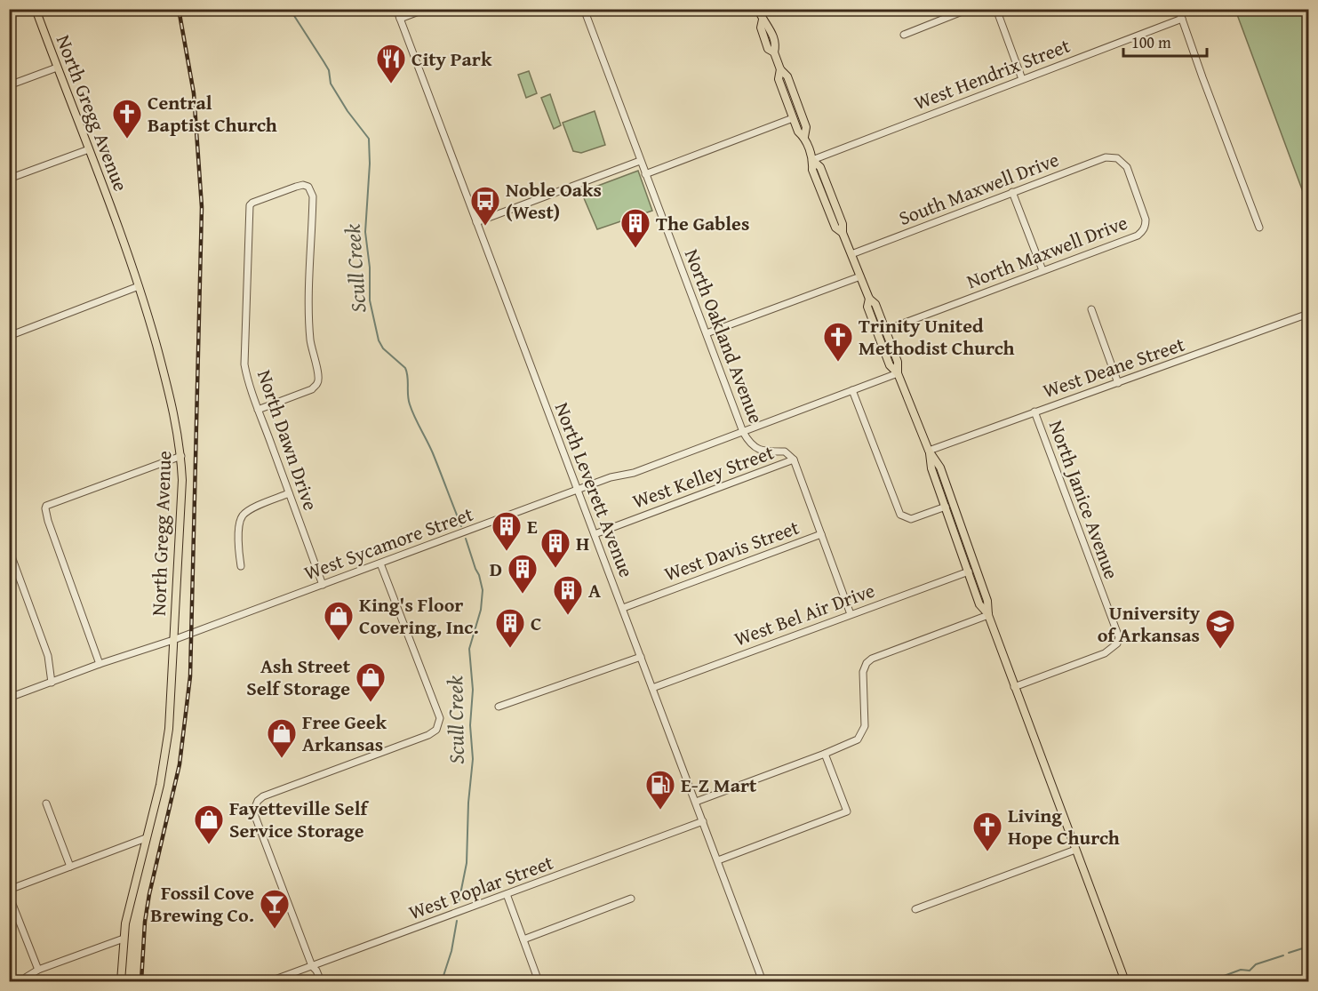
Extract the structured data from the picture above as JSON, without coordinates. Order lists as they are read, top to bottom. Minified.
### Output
{"streets":{"main road":["North Gregg Avenue"],"street":["West Hendrix Street","South Maxwell Drive","North Maxwell Drive","North Oakland Avenue","West Deane Street","North Dawn Drive","West Kelley Street","North Leverett Avenue","North Janice Avenue","West Sycamore Street","West Davis Street","West Bel Air Drive","West Poplar Street"]},"crossings":[["North Gregg Avenue","West Sycamore Street"],["South Maxwell Drive","North Maxwell Drive"],["North Oakland Avenue","West Kelley Street"],["North Oakland Avenue","West Sycamore Street"],["West Deane Street","North Janice Avenue"],["North Dawn Drive","West Sycamore Street"],["West Kelley Street","North Leverett Avenue"],["North Leverett Avenue","West Sycamore Street"],["North Leverett Avenue","West Davis Street"],["North Leverett Avenue","West Bel Air Drive"],["North Leverett Avenue","West Poplar Street"]],"water":["Scull Creek"],"places":{"restaurant":["City Park"],"church":["Central Baptist Church","Trinity United Methodist Church","Living Hope Church"],"bus stop":["Noble Oaks (West)"],"building":["The Gables","E","H","D","A","C"],"shop":["King's Floor Covering, Inc.","Ash Street Self Storage","Free Geek Arkansas","Fayetteville Self Service Storage"],"school or university":["University of Arkansas"],"fuel station":["E-Z Mart"],"bar":["Fossil Cove Brewing Co."]},"scale_bar":"100 m"}
